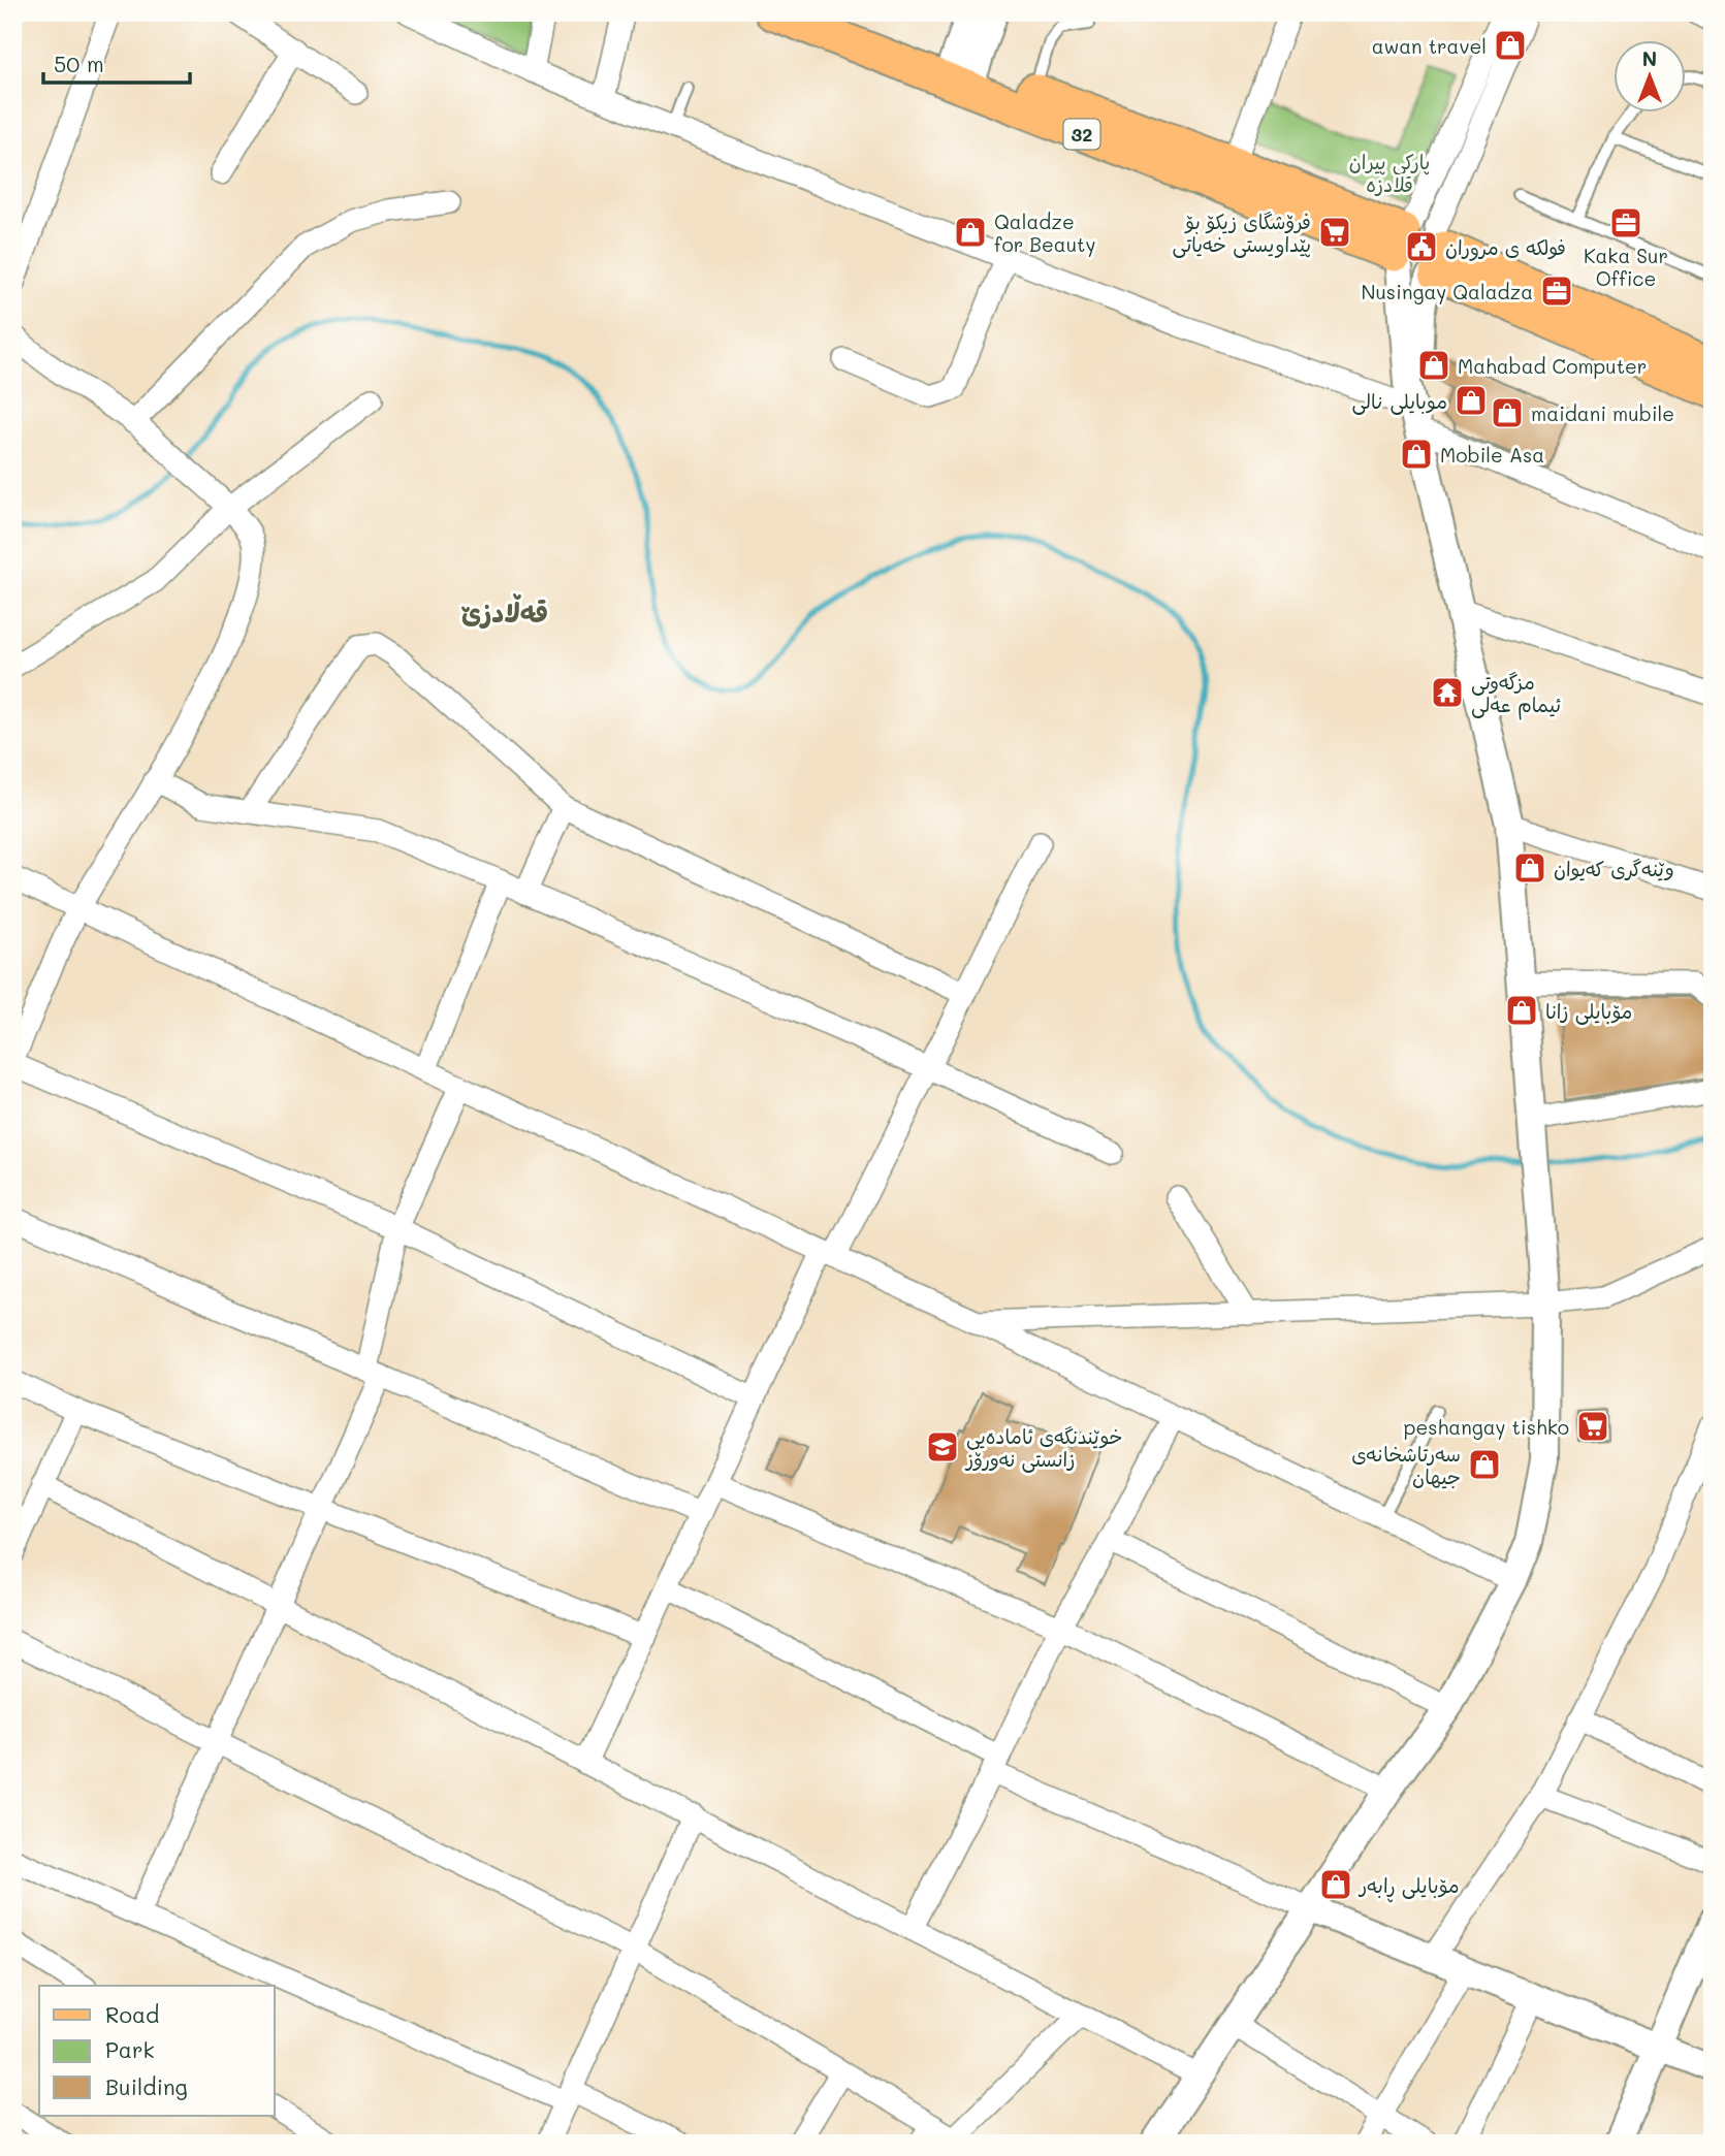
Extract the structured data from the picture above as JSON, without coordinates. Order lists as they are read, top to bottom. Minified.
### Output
{"streets":{"main road":["32"]},"districts":["قەڵادزێ"],"parks":["پارکی پیران قلادزه"],"places":{"shop":["awan travel","Qaladze for Beauty","Mahabad Computer","موبايلى نالى","maidani mubile","Mobile Asa","وێنەگری کەیوان","مۆبایلی زانا","سەرتاشخانەی جیهان","مۆبایلی ڕابەر"],"office":["Kaka Sur Office","Nusingay Qaladza"],"supermarket":["فرۆشگای زیکۆ بۆ پێداویستی خەیاتی","peshangay tishko"],"public building":["فولکه ی مروران"],"temple":["مزگەوتی ئیمام عەلی"],"school or university":["خوێندنگەی ئامادەیی زانستی نەورۆز"]},"legend":["Road","Park","Building"],"scale_bar":"50 m","north":"top"}
